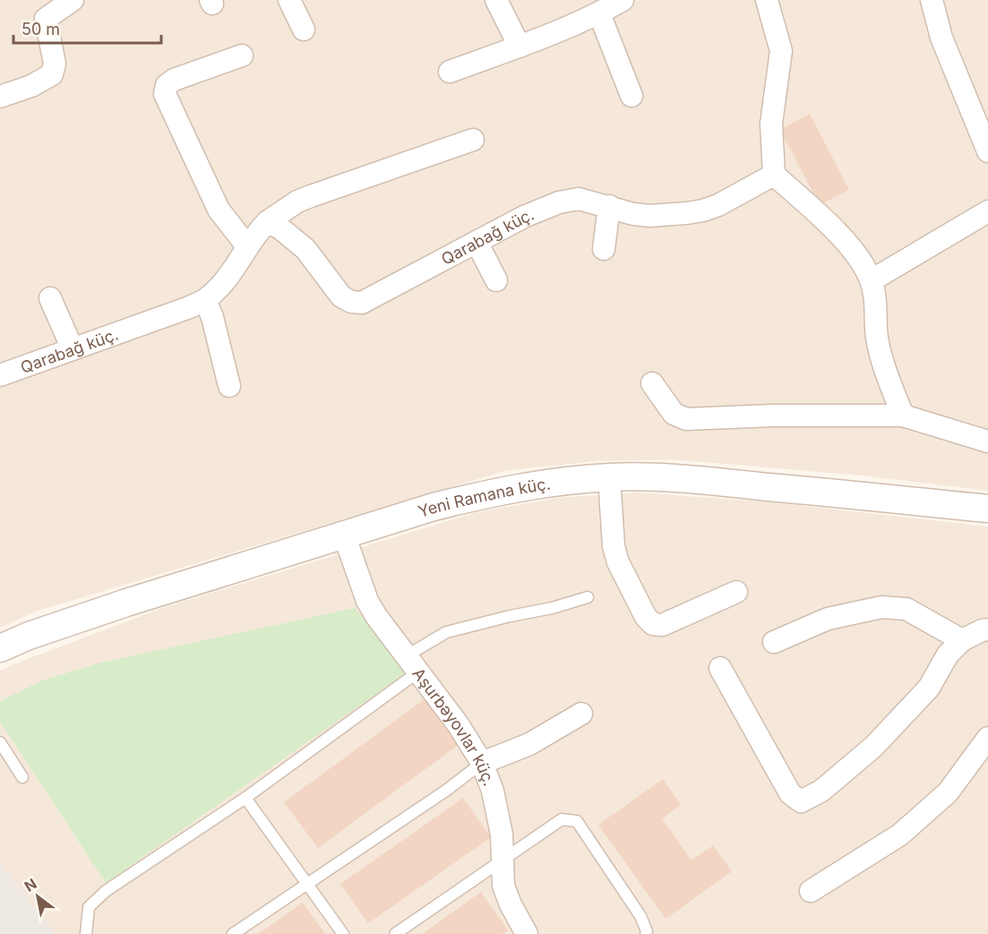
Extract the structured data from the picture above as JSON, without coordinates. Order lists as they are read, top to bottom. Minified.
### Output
{"streets":{"street":["Qarabağ küç.","Yeni Ramana küç.","Aşurbəyovlar küç."]},"crossings":[["Yeni Ramana küç.","Aşurbəyovlar küç."]],"scale_bar":"50 m","north":"top left"}
